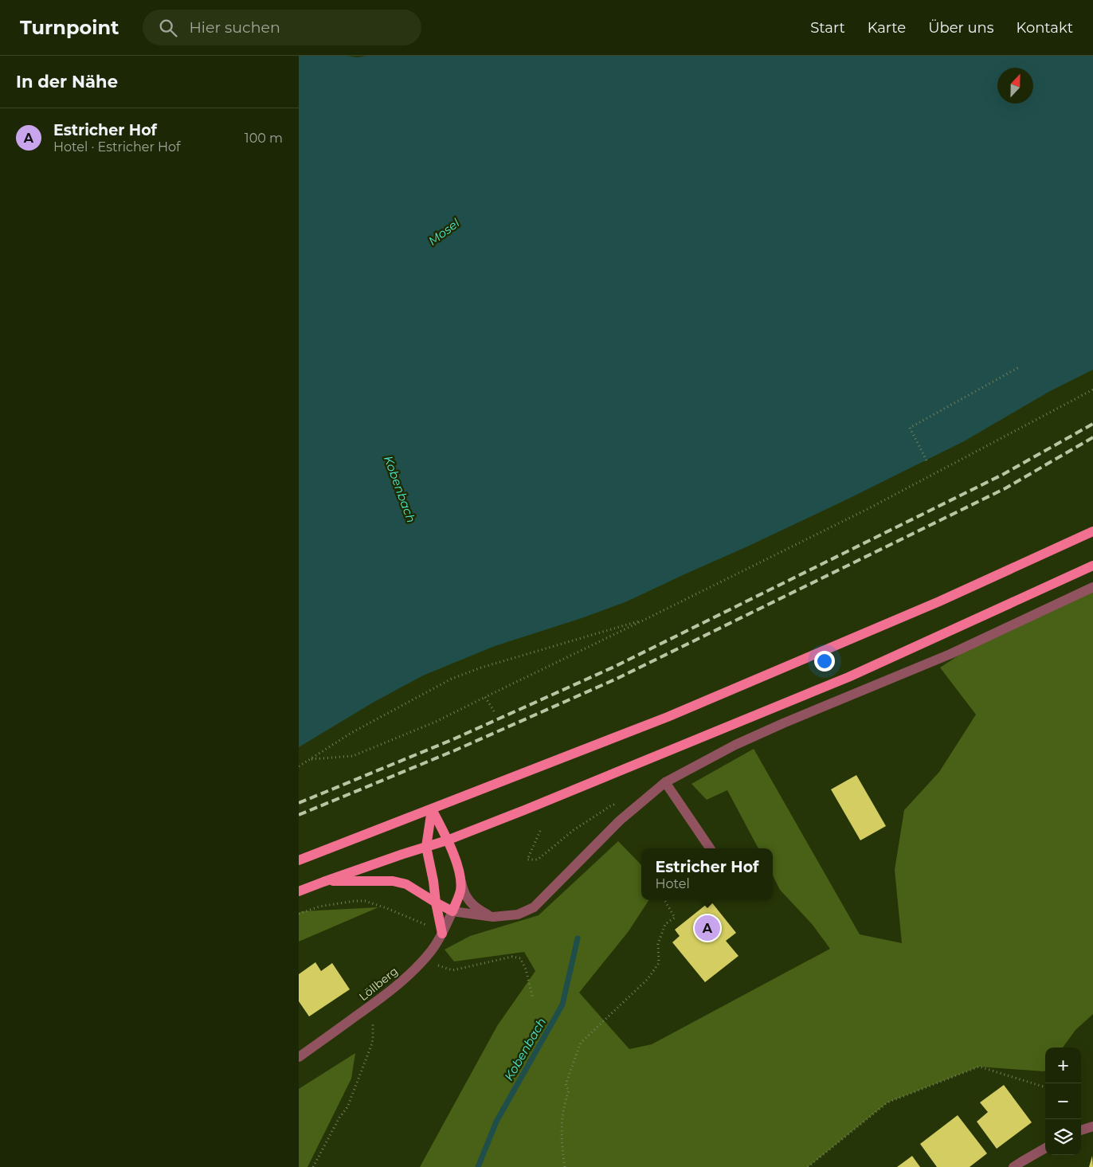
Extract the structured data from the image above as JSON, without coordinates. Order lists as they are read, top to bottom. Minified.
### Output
{"streets":{"street":["Löllberg"]},"water":["Mosel","Kobenbach"],"north":"top","page":{"header":"Turnpoint","search":"Hier suchen","nav":["Start","Karte","Über uns","Kontakt"],"heading":"In der Nähe","list":[{"mark":"A","name":"Estricher Hof","note":"Hotel · Estricher Hof","value":"100 m"}],"popup":["Estricher Hof","Hotel"],"pins":"A","map_buttons":["+","−"]}}
